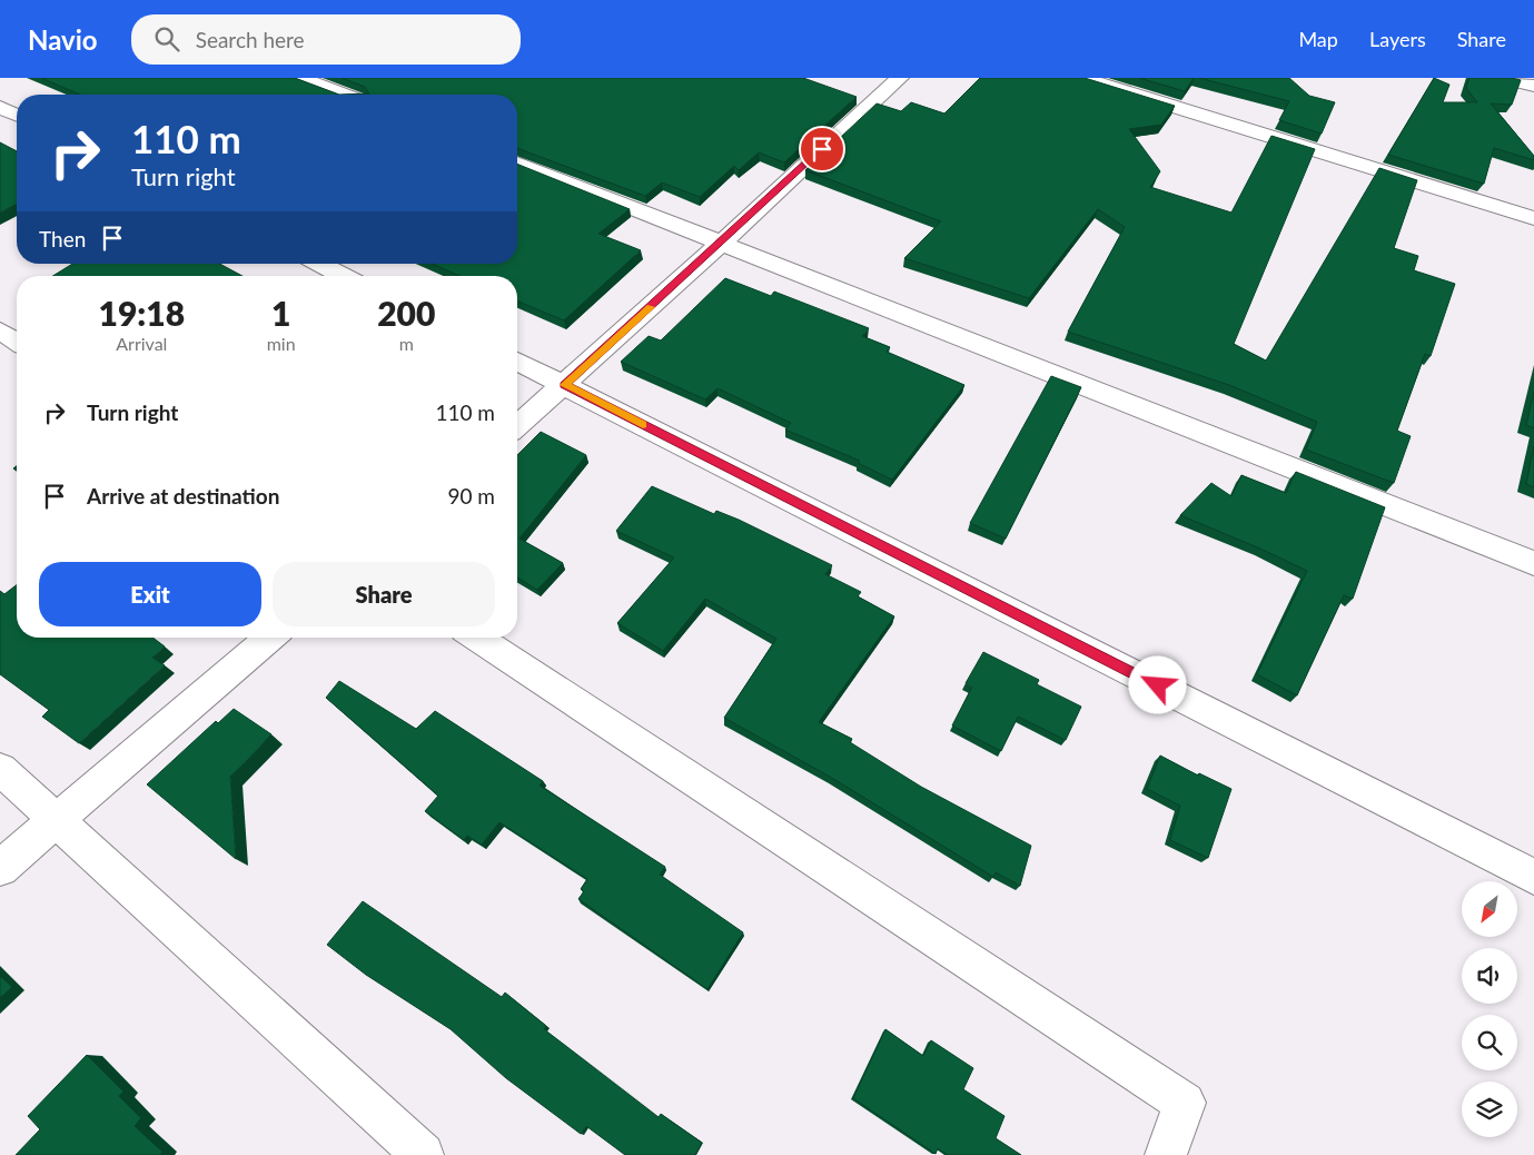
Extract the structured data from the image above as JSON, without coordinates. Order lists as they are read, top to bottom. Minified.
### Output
{"north":"bottom left","page":{"header":"Navio","search":"Search here","nav":["Map","Layers","Share"],"turn":["110 m","Turn right"],"then":"Then","eta":["19:18","Arrival","1","min","200","m"],"list":[{"name":"Turn right","value":"110 m"},{"name":"Arrive at destination","value":"90 m"}],"buttons":["Exit","Share"]}}
